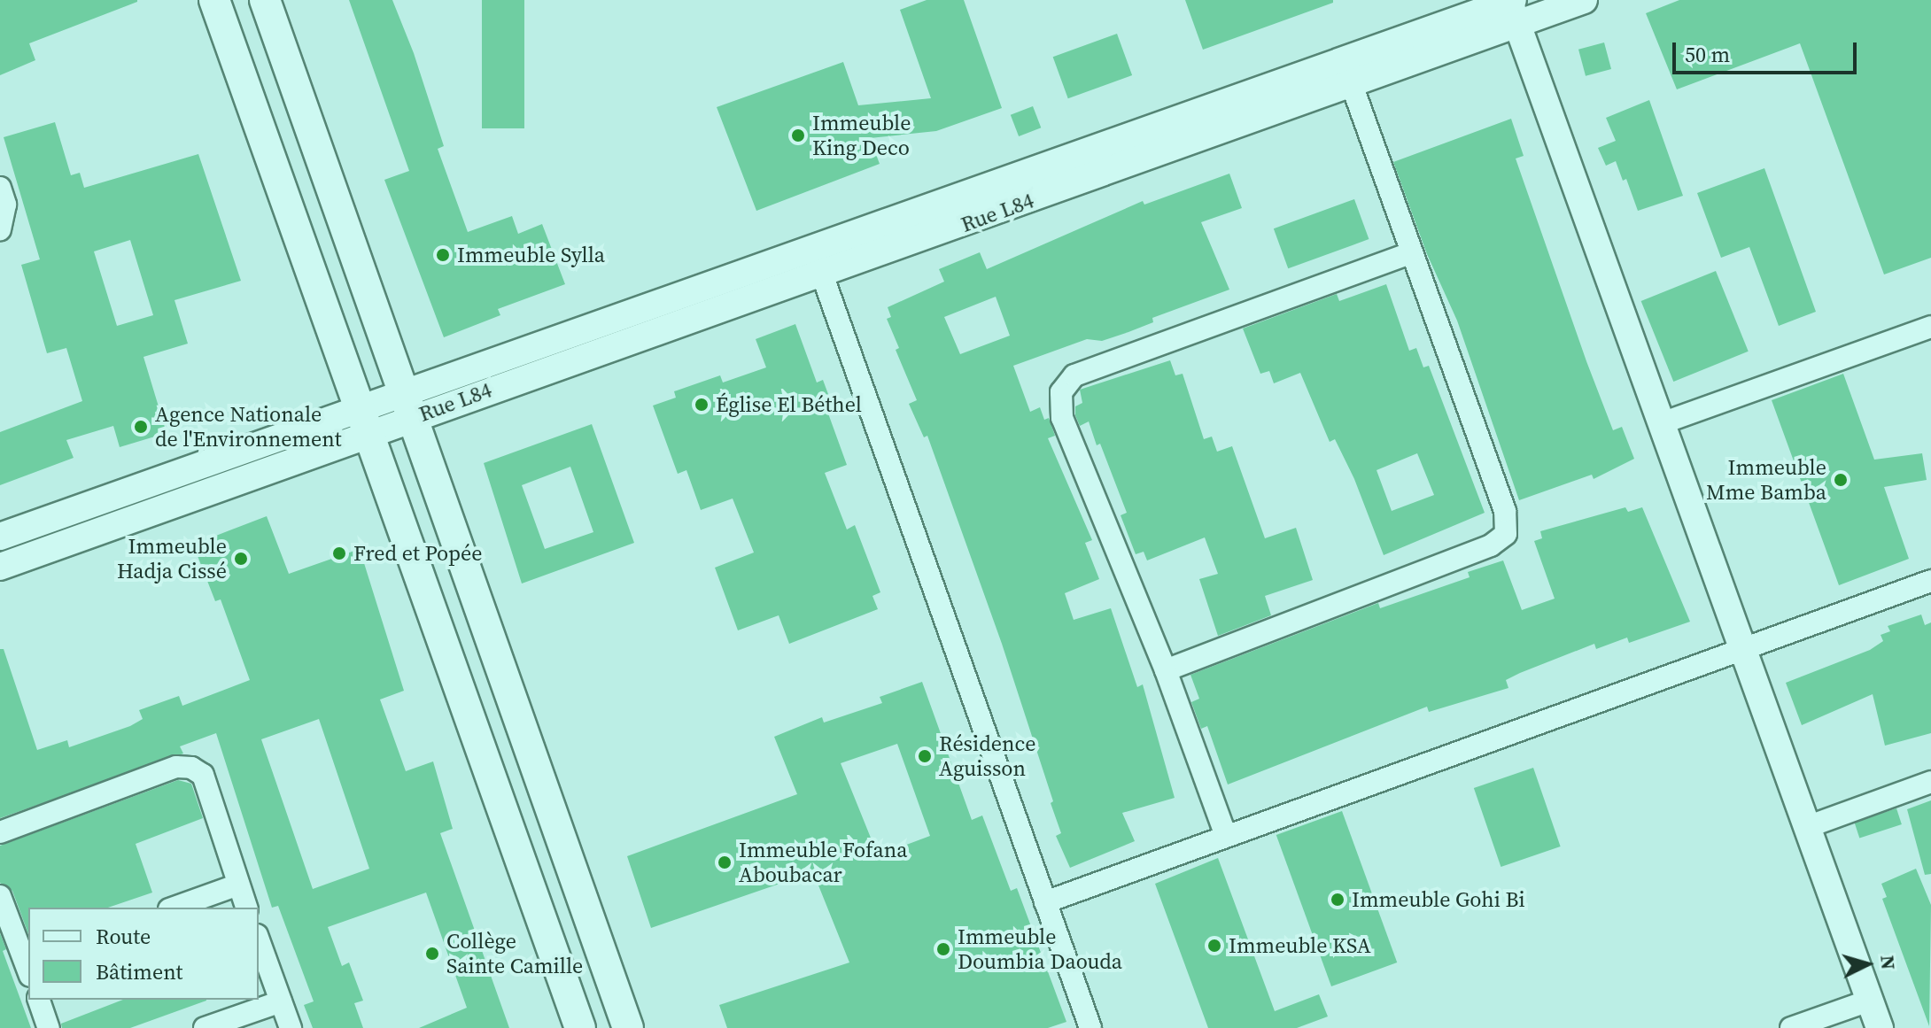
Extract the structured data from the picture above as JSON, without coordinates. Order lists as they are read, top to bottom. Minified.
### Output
{"streets":{"main road":["Rue L84"]},"places":["Immeuble King Deco","Immeuble Sylla","Église El Béthel","Agence Nationale de l'Environnement","Immeuble Mme Bamba","Fred et Popée","Immeuble Hadja Cissé","Résidence Aguisson","Immeuble Fofana Aboubacar","Immeuble Gohi Bi","Immeuble KSA","Immeuble Doumbia Daouda","Collège Sainte Camille"],"legend":["Route","Bâtiment"],"scale_bar":"50 m","north":"right"}
